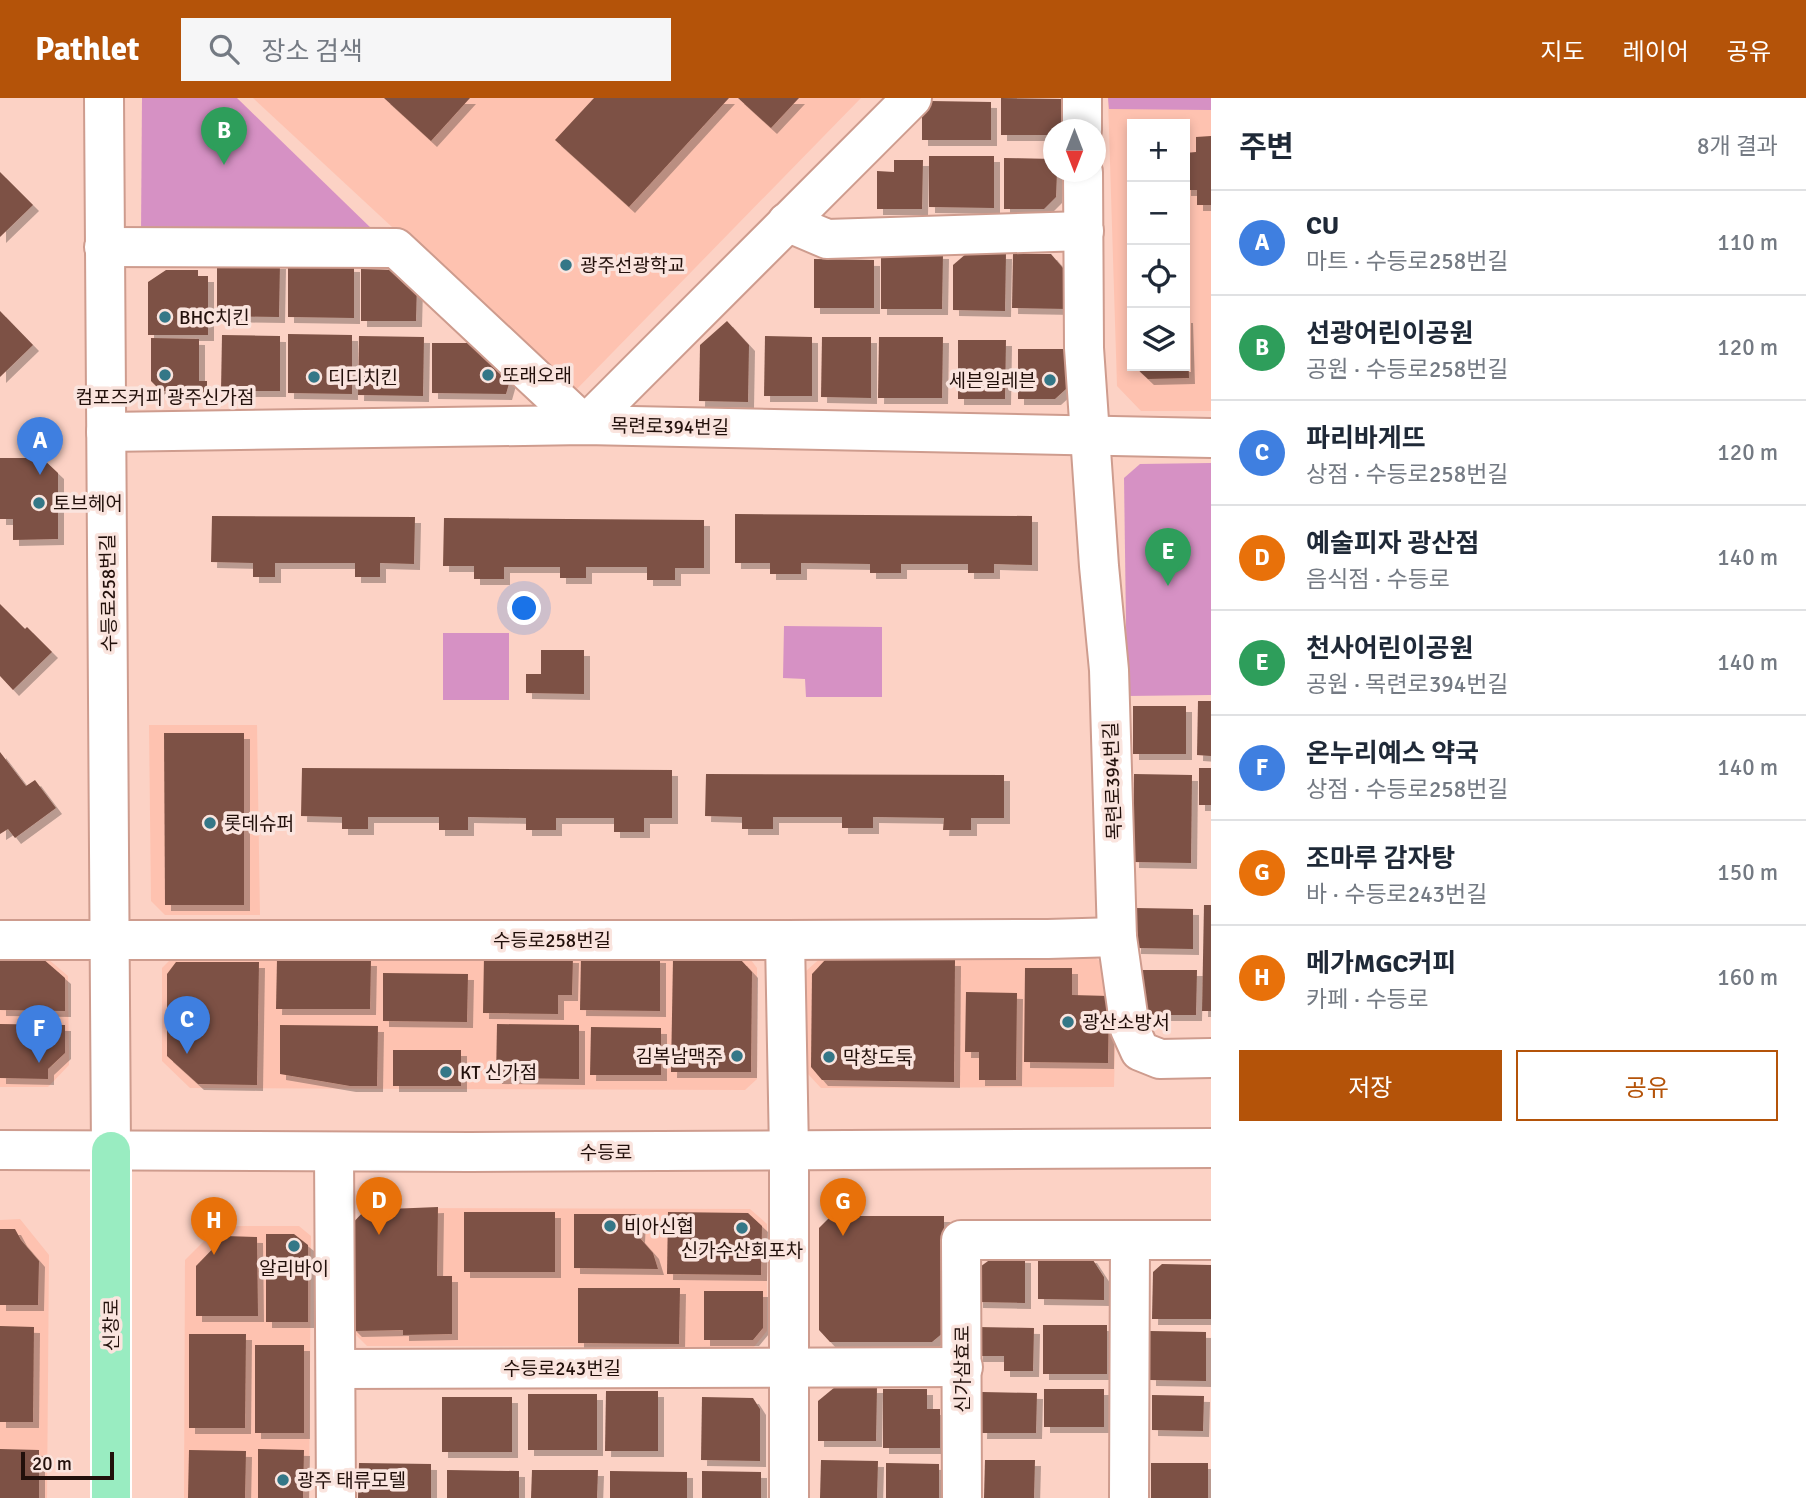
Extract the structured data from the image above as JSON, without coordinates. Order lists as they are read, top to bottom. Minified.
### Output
{"streets":{"main road":["신창로"],"street":["목련로394번길","수등로258번길","수등로","수등로243번길","신가삼효로"]},"crossings":[["목련로394번길","수등로258번길"],["수등로258번길","수등로"],["수등로258번길","신창로"],["수등로","신창로"],["수등로243번길","신가삼효로"]],"places":["광주선광학교","BHC치킨","컴포즈커피 광주신가점","또래오래","디디치킨","세븐일레븐","토브헤어","롯데슈퍼","광산소방서","김복남맥주","막창도둑","KT 신가점","비아신협","신가수산회포차","알리바이","광주 태류모텔"],"scale_bar":"20 m","north":"bottom","page":{"header":"Pathlet","search":"장소 검색","nav":["지도","레이어","공유"],"heading":["주변","8개 결과"],"pins":["B","A","E","C","F","D","G","H"],"map_buttons":["+","−"],"list":[{"mark":"A","name":"CU","note":"마트 · 수등로258번길","value":"110 m"},{"mark":"B","name":"선광어린이공원","note":"공원 · 수등로258번길","value":"120 m"},{"mark":"C","name":"파리바게뜨","note":"상점 · 수등로258번길","value":"120 m"},{"mark":"D","name":"예술피자 광산점","note":"음식점 · 수등로","value":"140 m"},{"mark":"E","name":"천사어린이공원","note":"공원 · 목련로394번길","value":"140 m"},{"mark":"F","name":"온누리예스 약국","note":"상점 · 수등로258번길","value":"140 m"},{"mark":"G","name":"조마루 감자탕","note":"바 · 수등로243번길","value":"150 m"},{"mark":"H","name":"메가MGC커피","note":"카페 · 수등로","value":"160 m"}],"buttons":["저장","공유"],"scale":"20 m"}}
